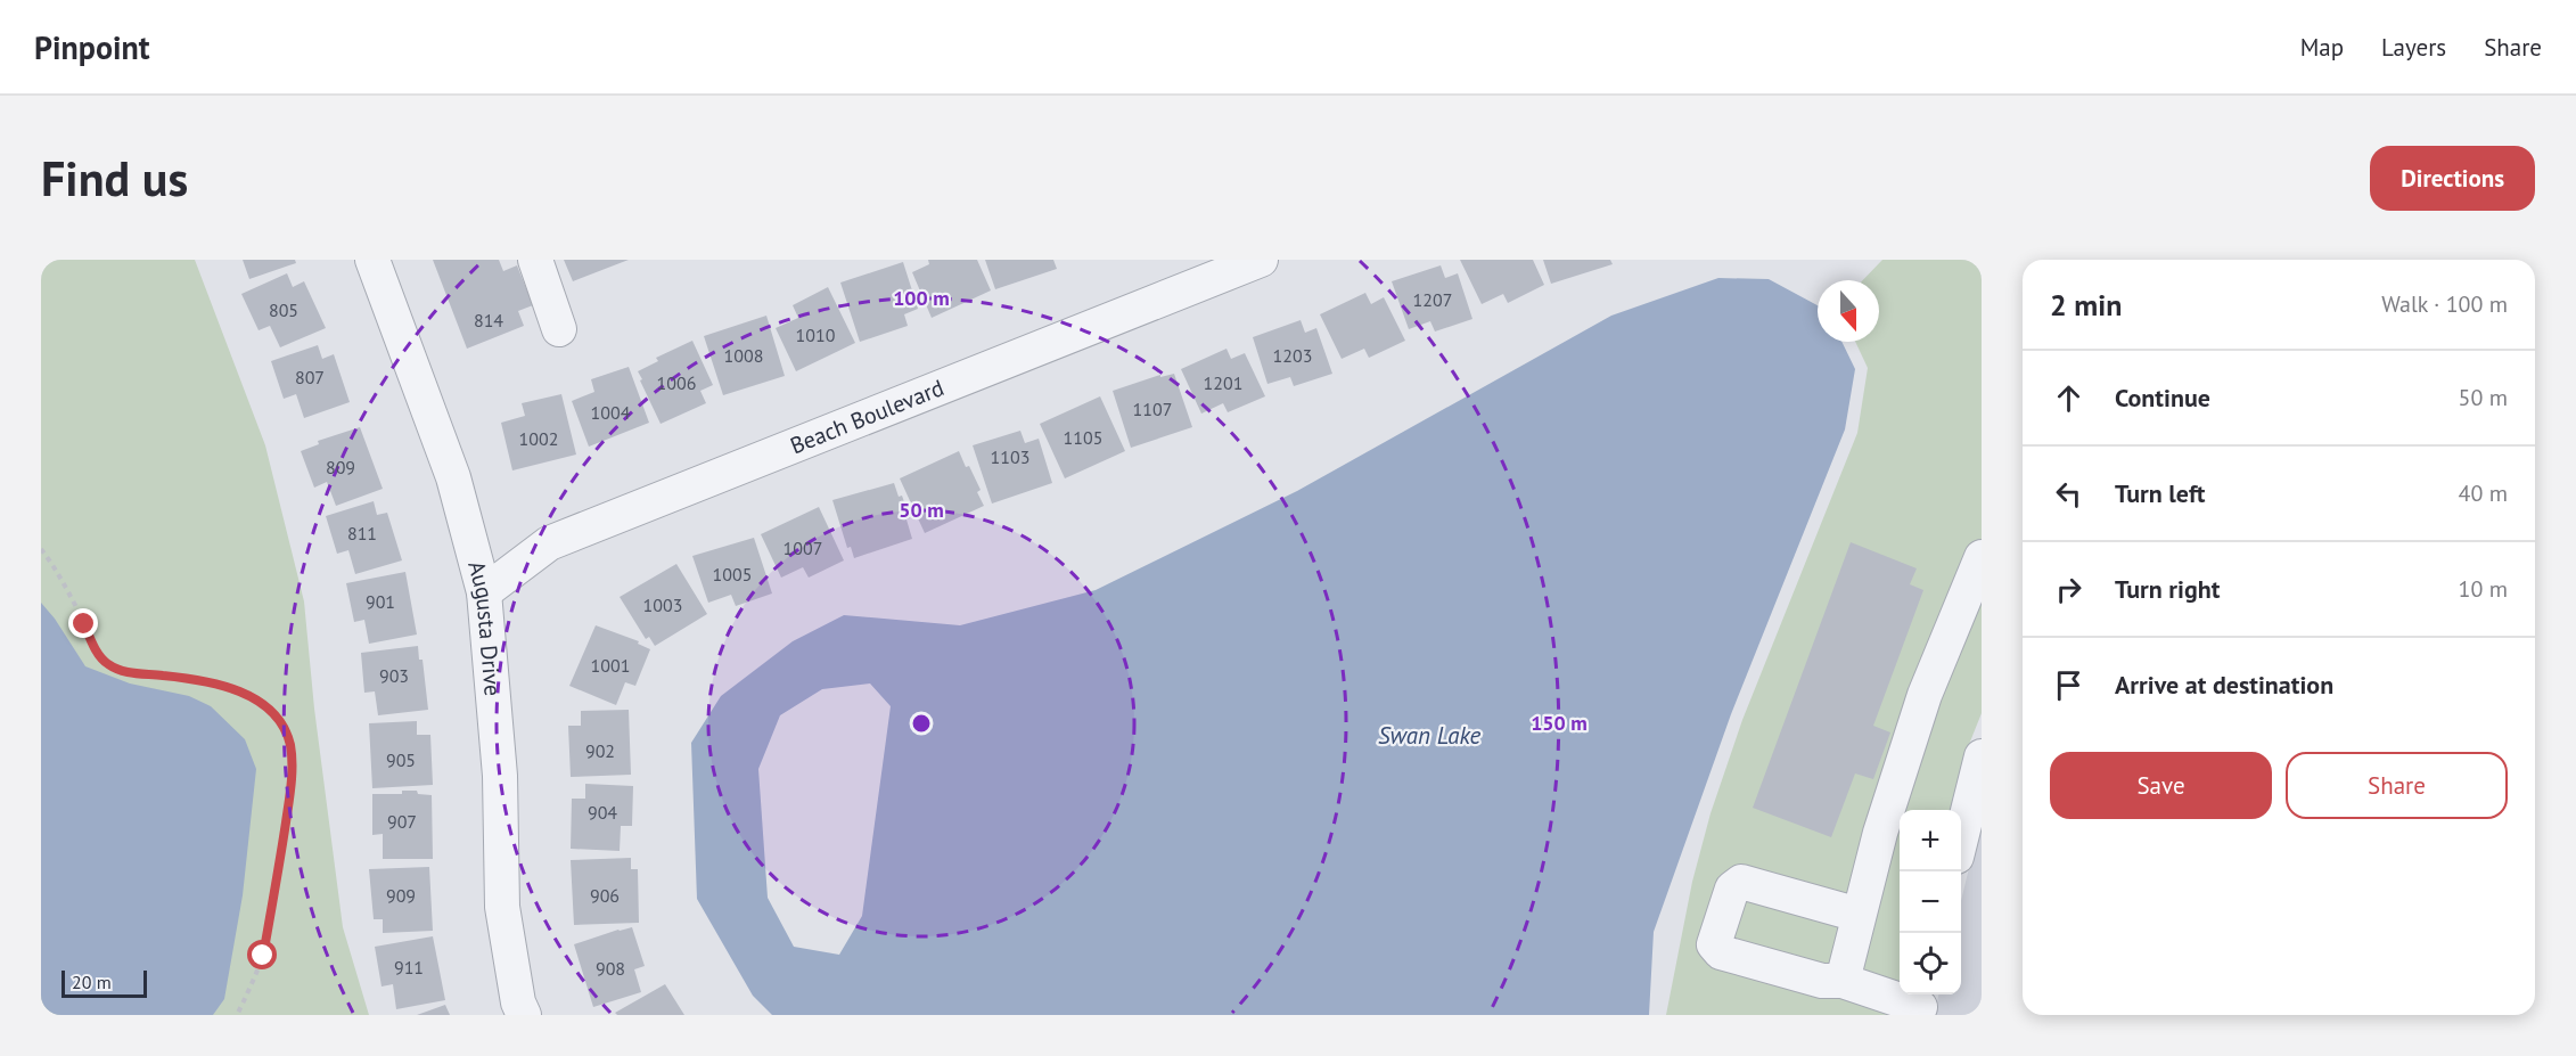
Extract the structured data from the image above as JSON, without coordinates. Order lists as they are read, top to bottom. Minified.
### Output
{"streets":{"street":["Beach Boulevard","Augusta Drive"]},"crossings":[["Beach Boulevard","Augusta Drive"]],"water":["Swan Lake"],"house_numbers":["1207","805","814","1010","1008","1203","807","1006","1201","1107","1004","1105","1002","1103","809","811","1007","1005","901","1003","1001","903","902","905","904","907","909","906","911","908"],"scale_bar":"20 m","north":"bottom","page":{"header":"Pinpoint","nav":["Map","Layers","Share"],"buttons":["Directions",["Save","Share"]],"title":"Find us","heading":["2 min","Walk · 100 m"],"list":[["Continue","50 m"],["Turn left","40 m"],["Turn right","10 m"],"Arrive at destination"],"map_buttons":["+","−"],"scale":"20 m"},"rings":["100 m","50 m","150 m"]}
